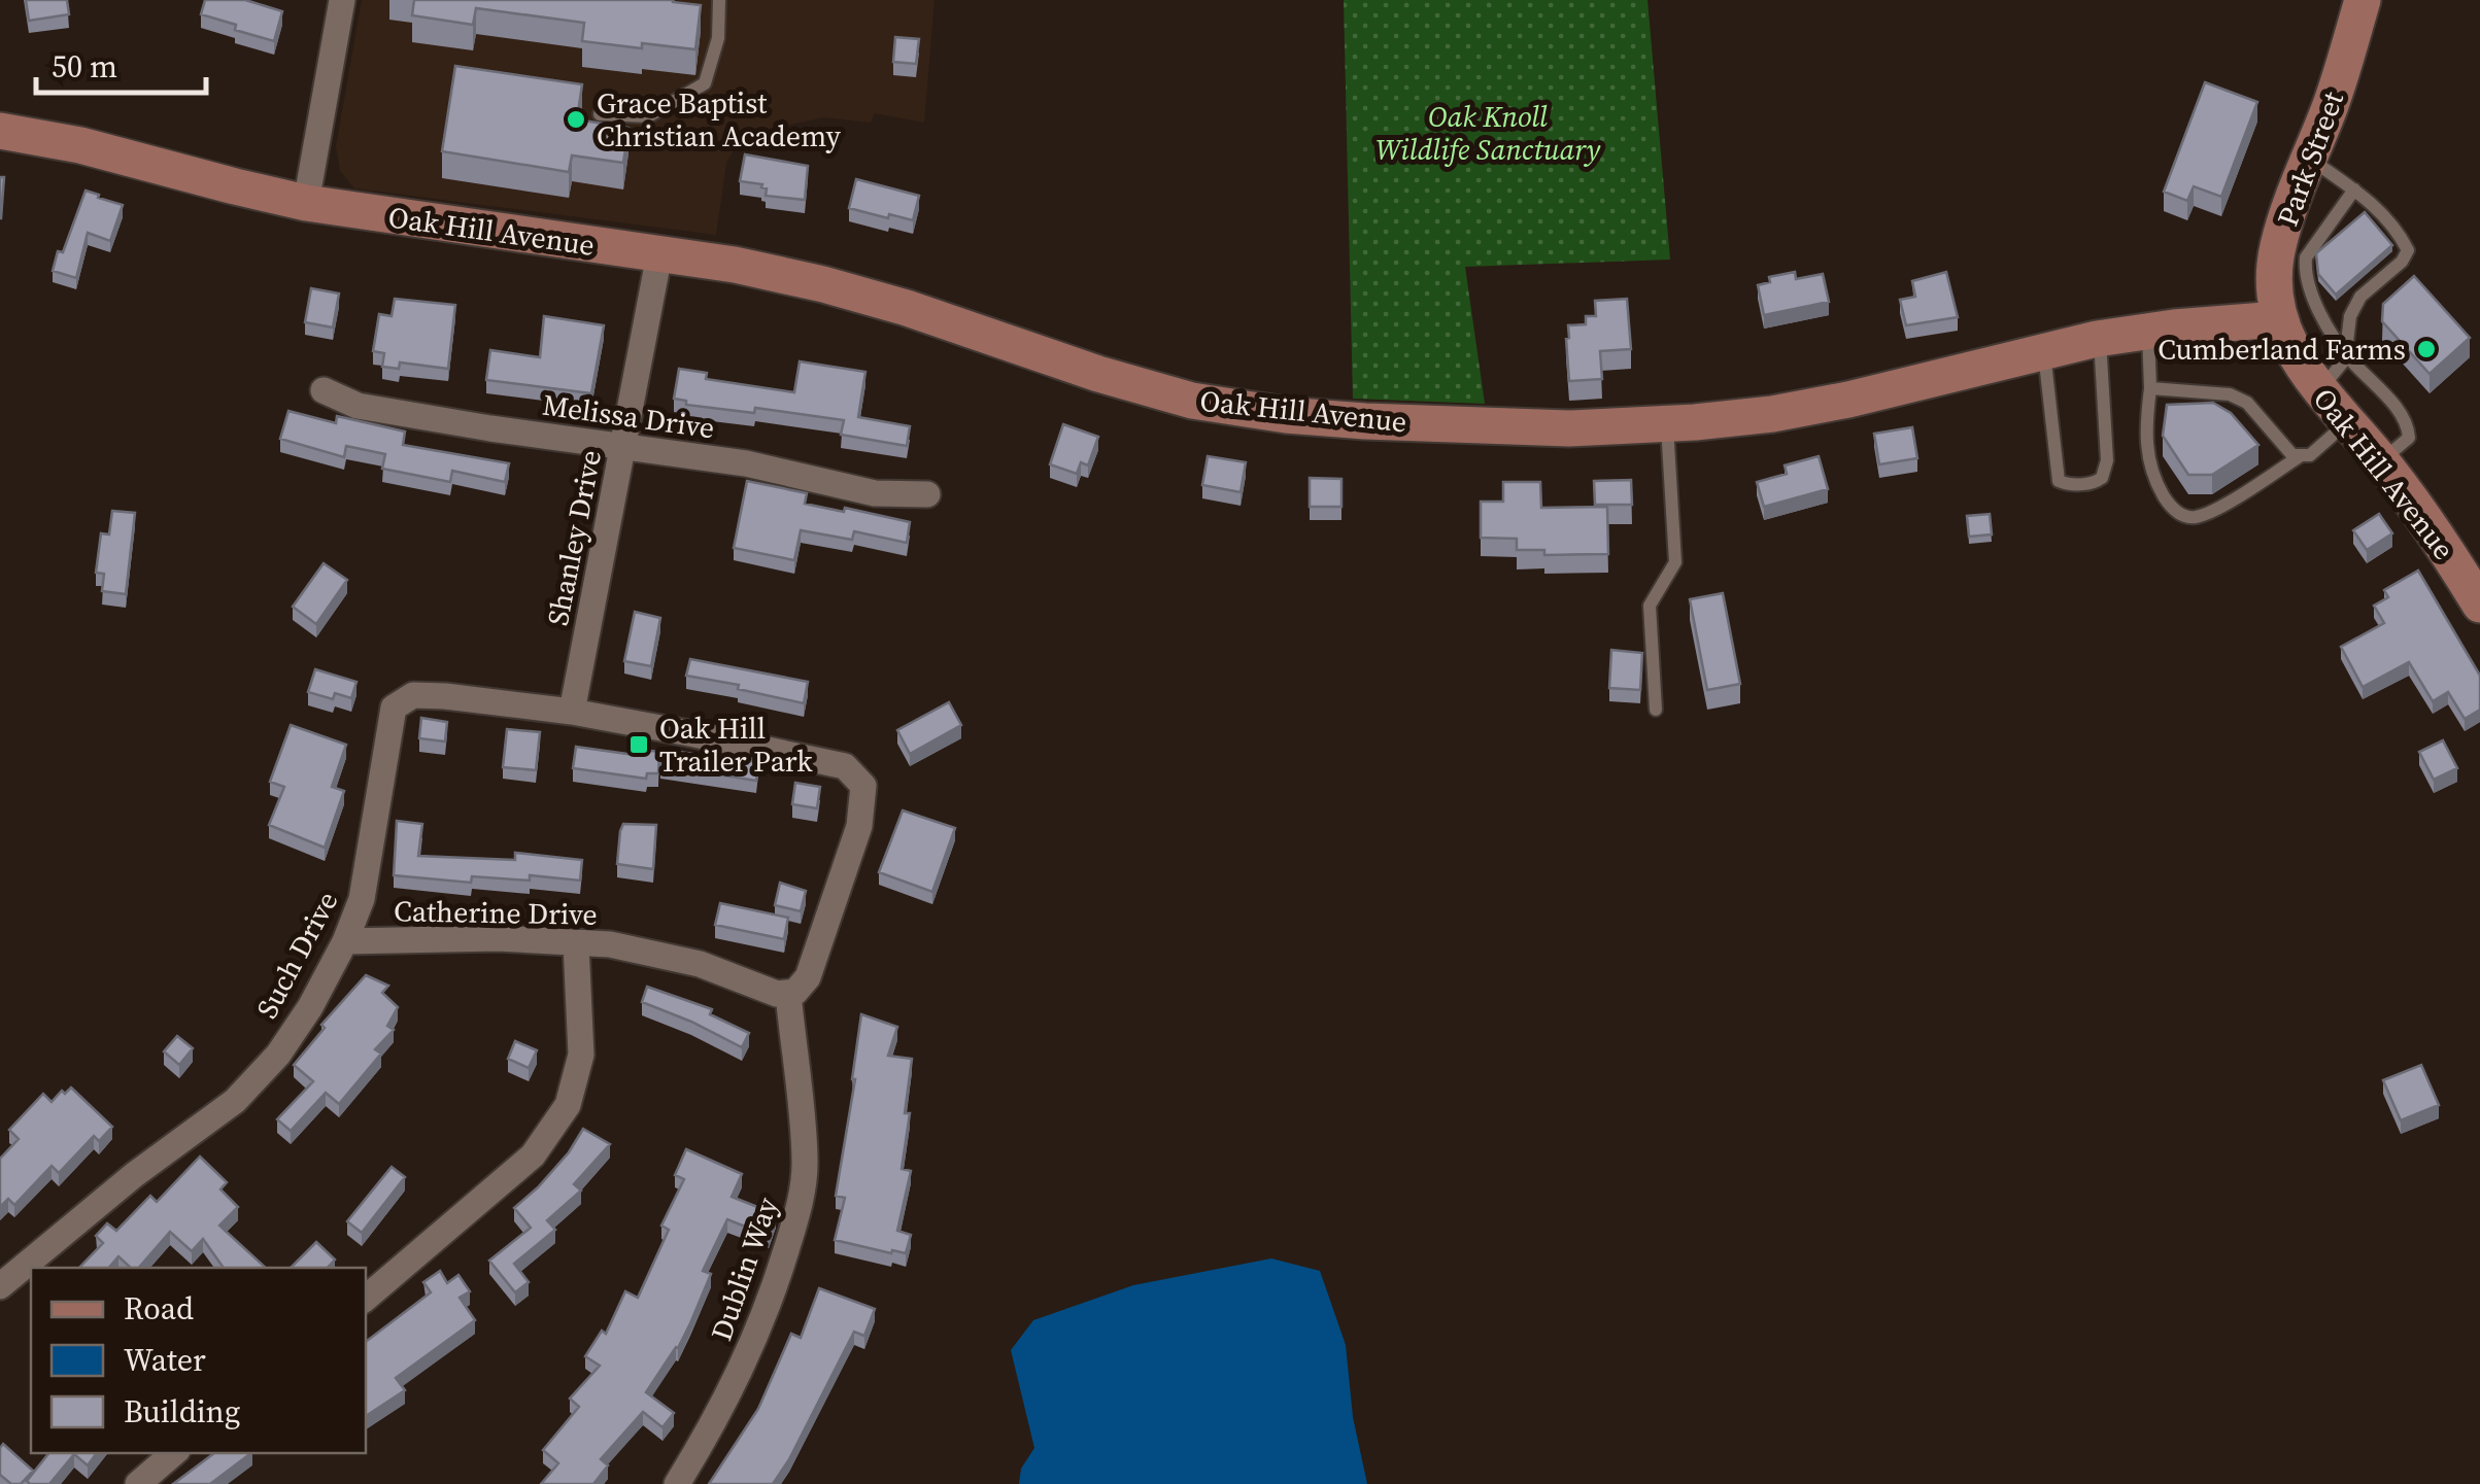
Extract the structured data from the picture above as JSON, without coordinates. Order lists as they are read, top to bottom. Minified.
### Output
{"streets":{"main road":["Park Street","Oak Hill Avenue"],"street":["Melissa Drive","Shanley Drive","Catherine Drive","Such Drive","Dublin Way"]},"crossings":[["Park Street","Oak Hill Avenue"],["Oak Hill Avenue","Shanley Drive"],["Melissa Drive","Shanley Drive"],["Shanley Drive","Such Drive"],["Catherine Drive","Such Drive"],["Catherine Drive","Dublin Way"]],"parks":["Oak Knoll Wildlife Sanctuary"],"places":{"other":["Grace Baptist Christian Academy","Cumberland Farms"],"transit":["Oak Hill Trailer Park"]},"legend":["Road","Water","Building"],"scale_bar":"50 m"}
